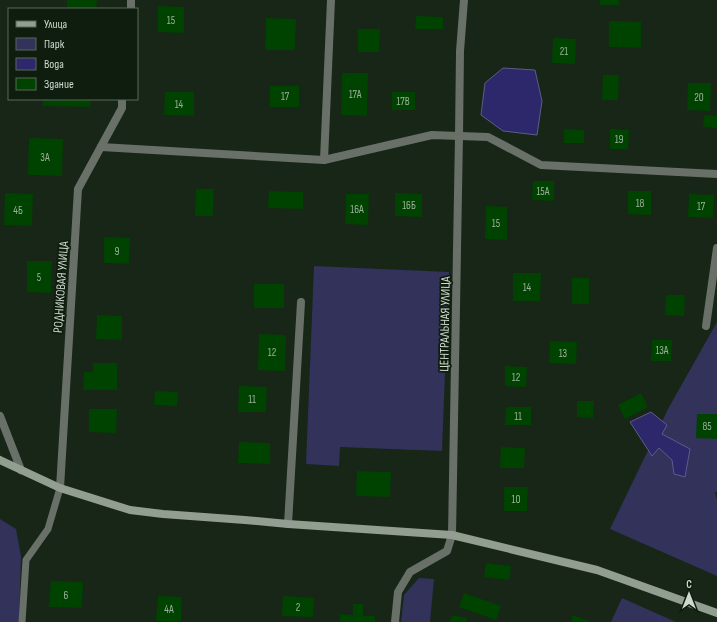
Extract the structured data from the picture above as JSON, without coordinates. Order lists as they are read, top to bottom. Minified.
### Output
{"streets":{"street":["РОДНИКОВАЯ УЛИЦА","ЦЕНТРАЛЬНАЯ УЛИЦА"]},"house_numbers":["15","21","17А","17","20","17В","14","19","3А","15А","18","16Б","17","16А","4Б","15","9","5","14","13А","12","13","12","11","11","85","10","6","2","4А"],"legend":["Улица","Парк","Вода","Здание"],"north":"top"}
